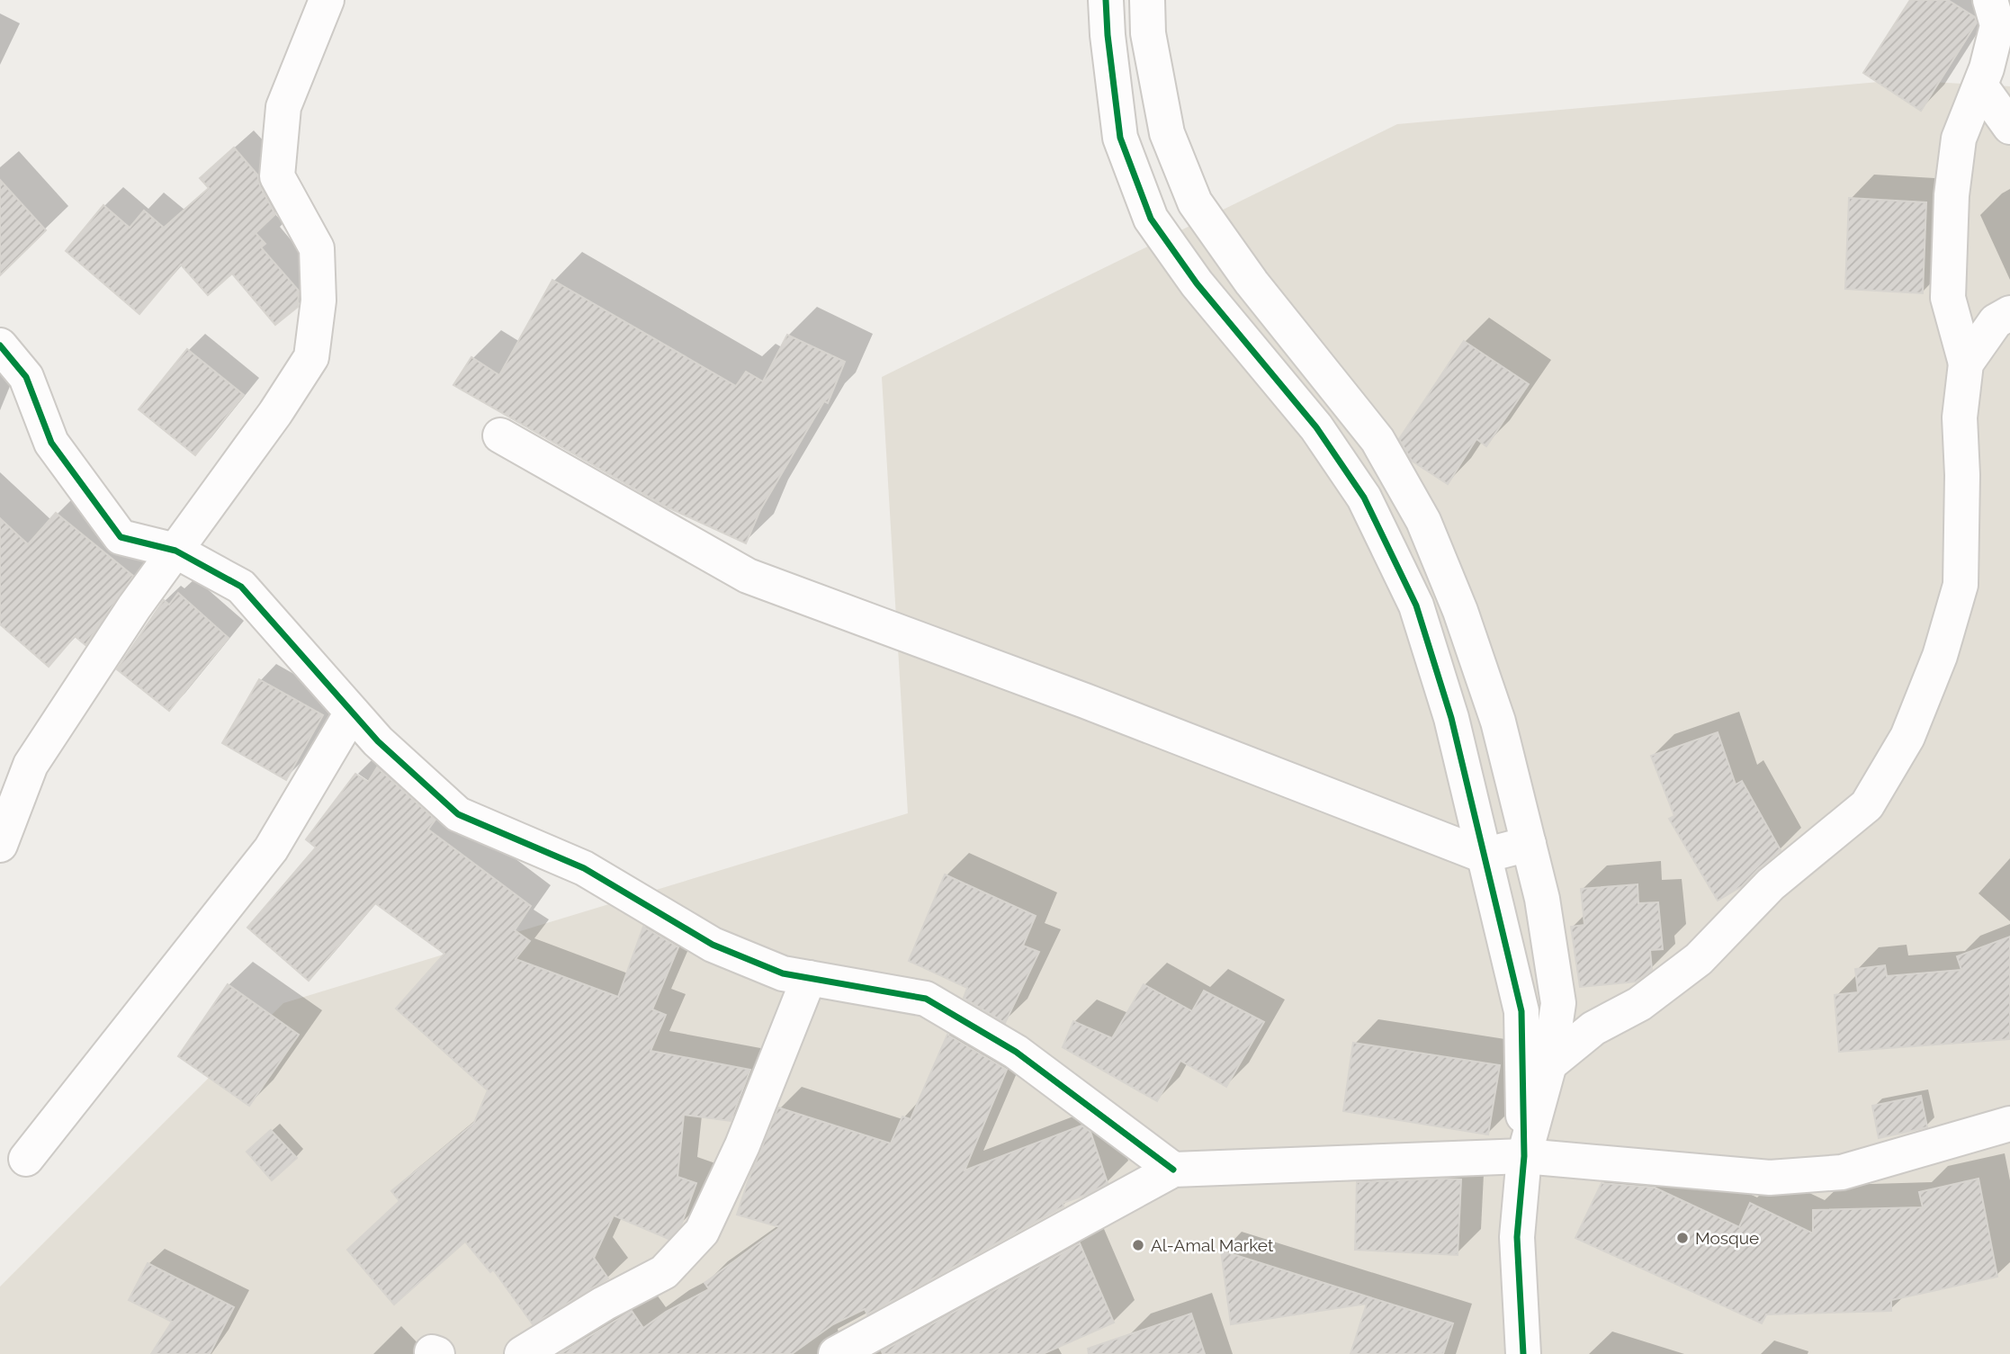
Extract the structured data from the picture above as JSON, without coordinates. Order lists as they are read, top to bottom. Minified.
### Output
{"places":["Mosque","Al-Amal Market"]}
